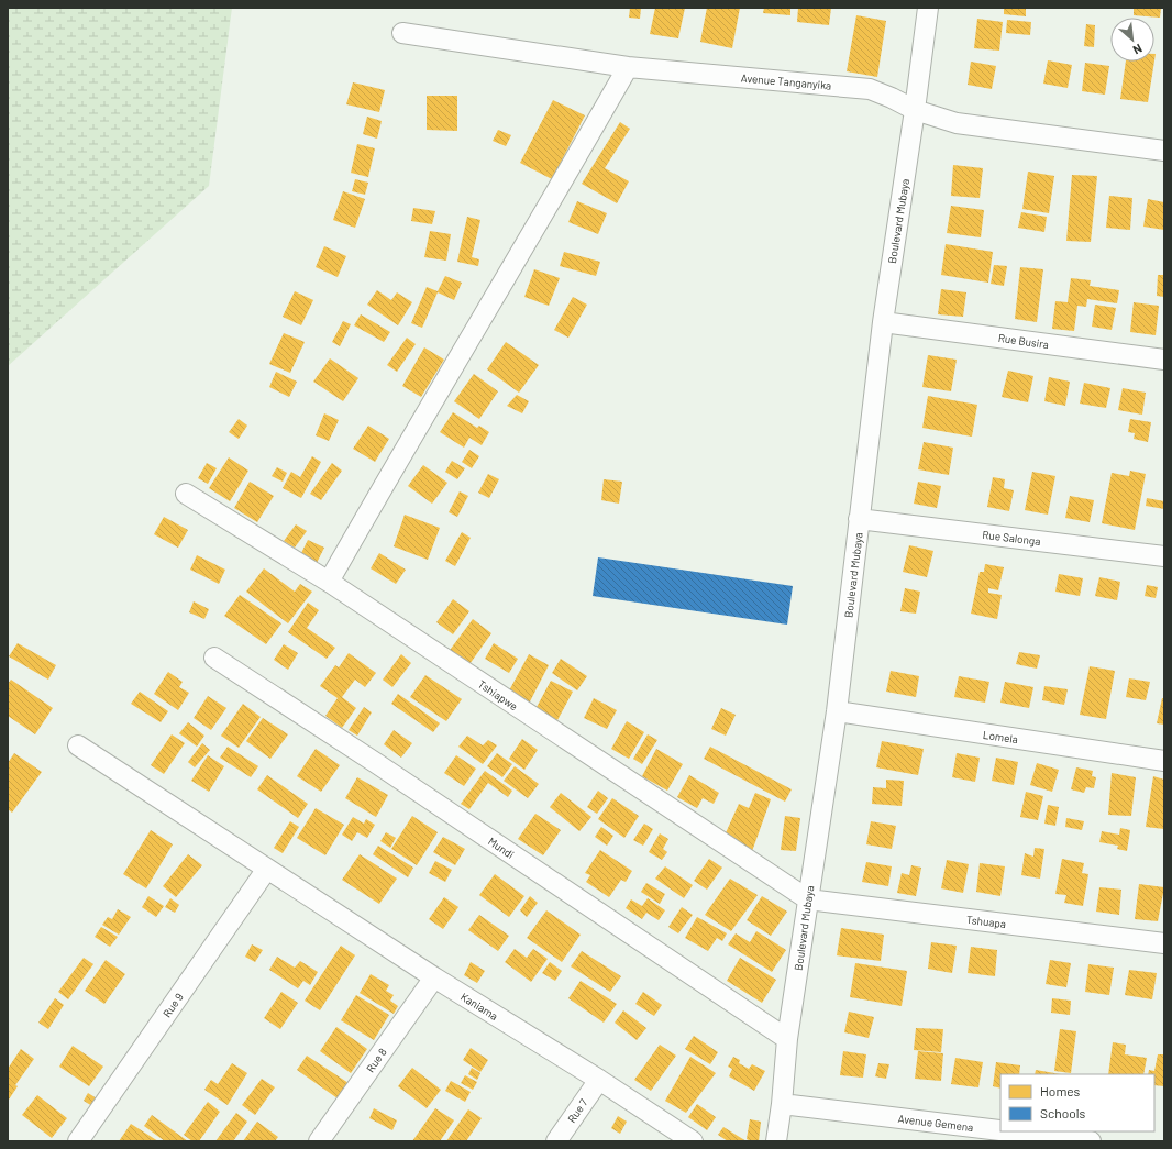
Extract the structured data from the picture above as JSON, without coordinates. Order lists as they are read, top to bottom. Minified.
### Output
{"streets":{"street":["Avenue Tanganyika","Boulevard Mubaya","Rue Busira","Rue Salonga","Tshiapwe","Lomela","Mundi","Tshuapa","Rue 9","Kaniama","Rue 8","Rue 7","Avenue Gemena"]},"crossings":[["Avenue Tanganyika","Boulevard Mubaya"],["Boulevard Mubaya","Rue Busira"],["Boulevard Mubaya","Rue Salonga"],["Boulevard Mubaya","Tshiapwe"],["Boulevard Mubaya","Lomela"],["Boulevard Mubaya","Mundi"],["Boulevard Mubaya","Tshuapa"],["Boulevard Mubaya","Avenue Gemena"],["Tshiapwe","Tshuapa"],["Rue 9","Kaniama"],["Kaniama","Rue 8"],["Kaniama","Rue 7"]],"legend":["Homes","Schools"],"north":"bottom right"}
